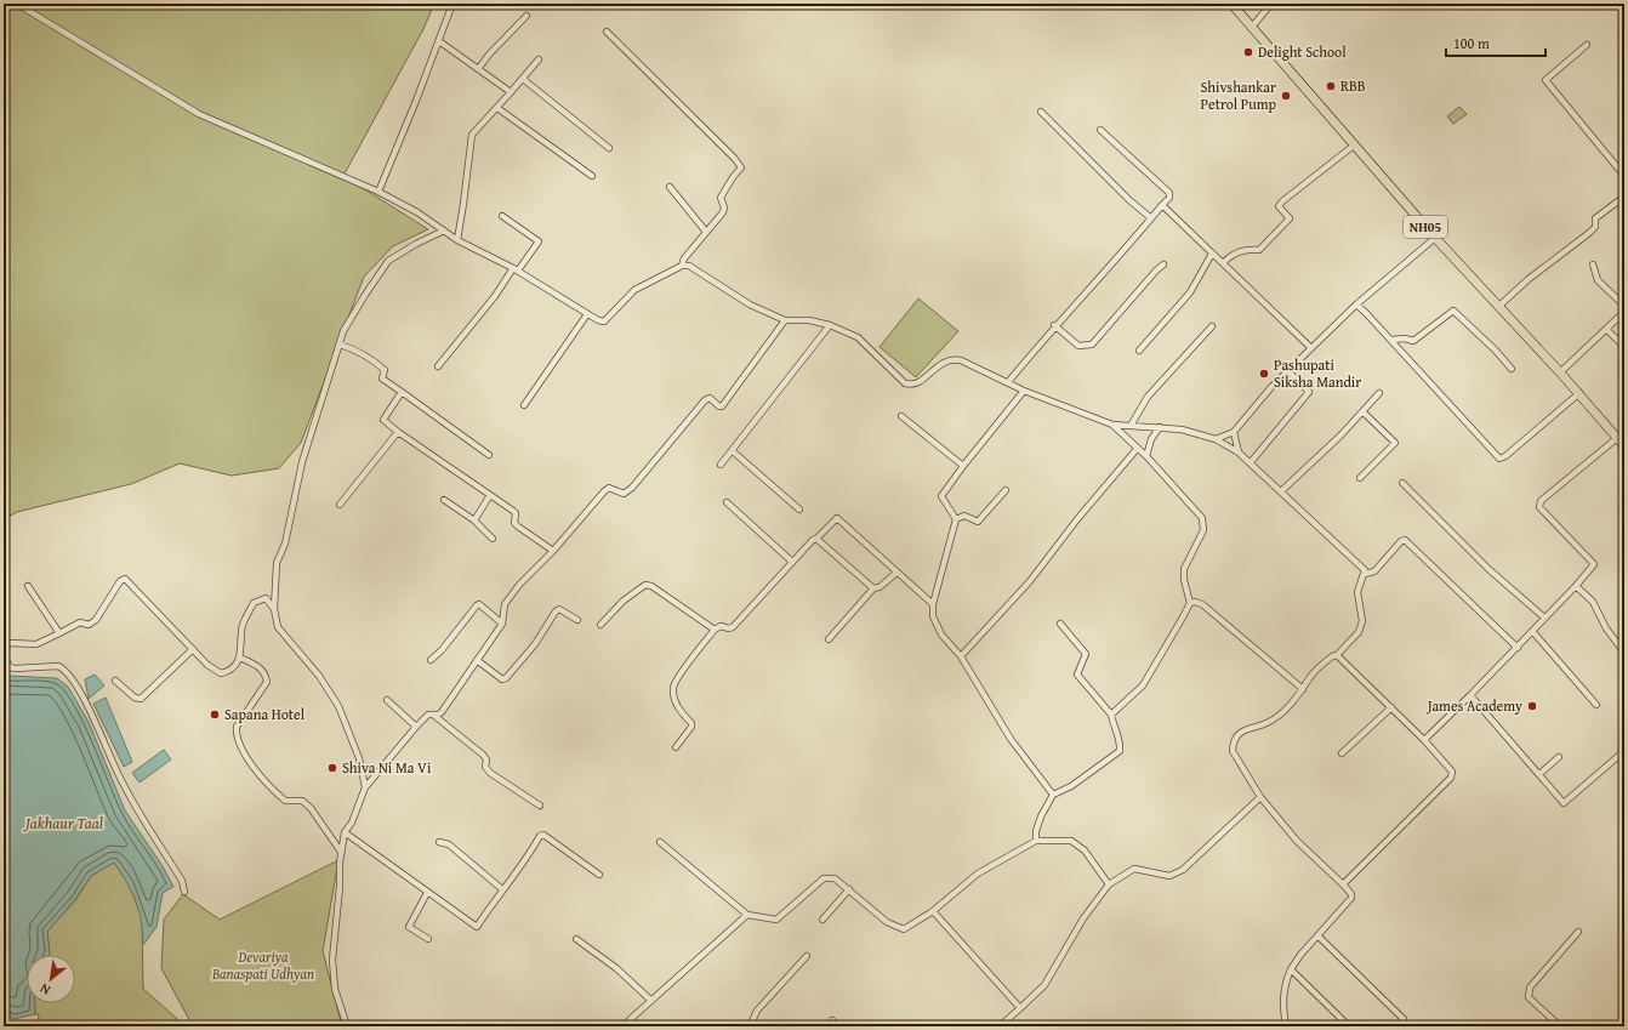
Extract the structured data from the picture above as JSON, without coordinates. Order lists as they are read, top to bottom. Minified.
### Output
{"streets":{"main road":["NH05"]},"water":["Jakhaur Taal"],"parks":["Devariya Banaspati Udhyan"],"places":["Delight School","RBB","Shivshankar Petrol Pump","Pashupati Siksha Mandir","James Academy","Sapana Hotel","Shiva Ni Ma Vi"],"scale_bar":"100 m","north":"bottom left"}
